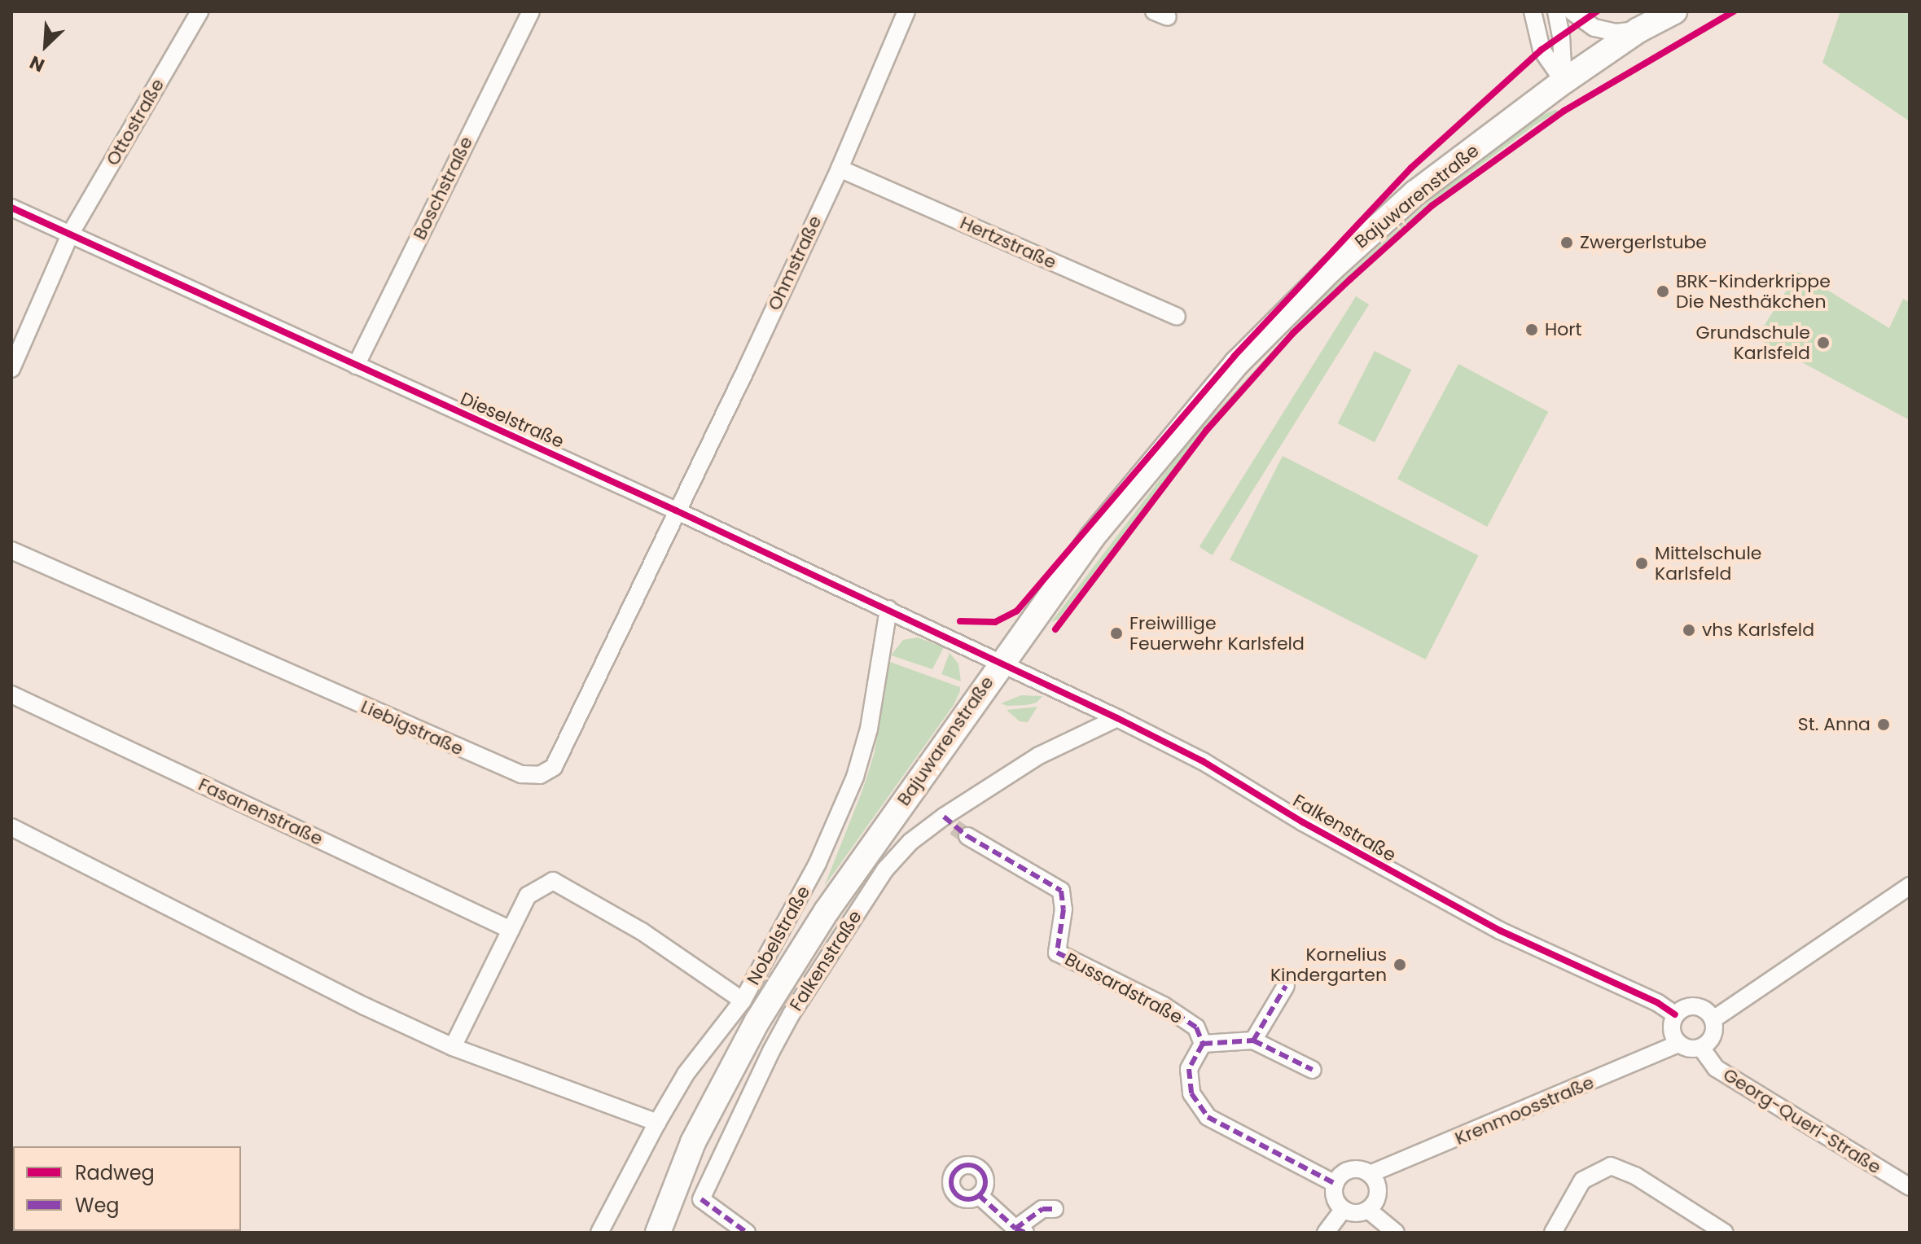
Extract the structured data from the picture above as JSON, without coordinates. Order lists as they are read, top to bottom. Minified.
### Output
{"streets":{"main road":["Bajuwarenstraße"],"street":["Ottostraße","Boschstraße","Hertzstraße","Ohmstraße","Dieselstraße","Liebigstraße","Fasanenstraße","Falkenstraße","Nobelstraße","Bussardstraße","Krenmoosstraße","Georg-Queri-Straße"]},"crossings":[["Ottostraße","Dieselstraße"],["Boschstraße","Dieselstraße"],["Bajuwarenstraße","Dieselstraße"],["Bajuwarenstraße","Falkenstraße"],["Hertzstraße","Ohmstraße"],["Ohmstraße","Dieselstraße"],["Ohmstraße","Liebigstraße"],["Dieselstraße","Liebigstraße"],["Dieselstraße","Falkenstraße"],["Dieselstraße","Nobelstraße"],["Falkenstraße","Bussardstraße"],["Falkenstraße","Krenmoosstraße"],["Falkenstraße","Georg-Queri-Straße"],["Krenmoosstraße","Georg-Queri-Straße"]],"places":["Zwergerlstube","BRK-Kinderkrippe Die Nesthäkchen","Hort","Grundschule Karlsfeld","Mittelschule Karlsfeld","vhs Karlsfeld","Freiwillige Feuerwehr Karlsfeld","St. Anna","Kornelius Kindergarten"],"legend":["Radweg","Weg"],"north":"bottom left"}
